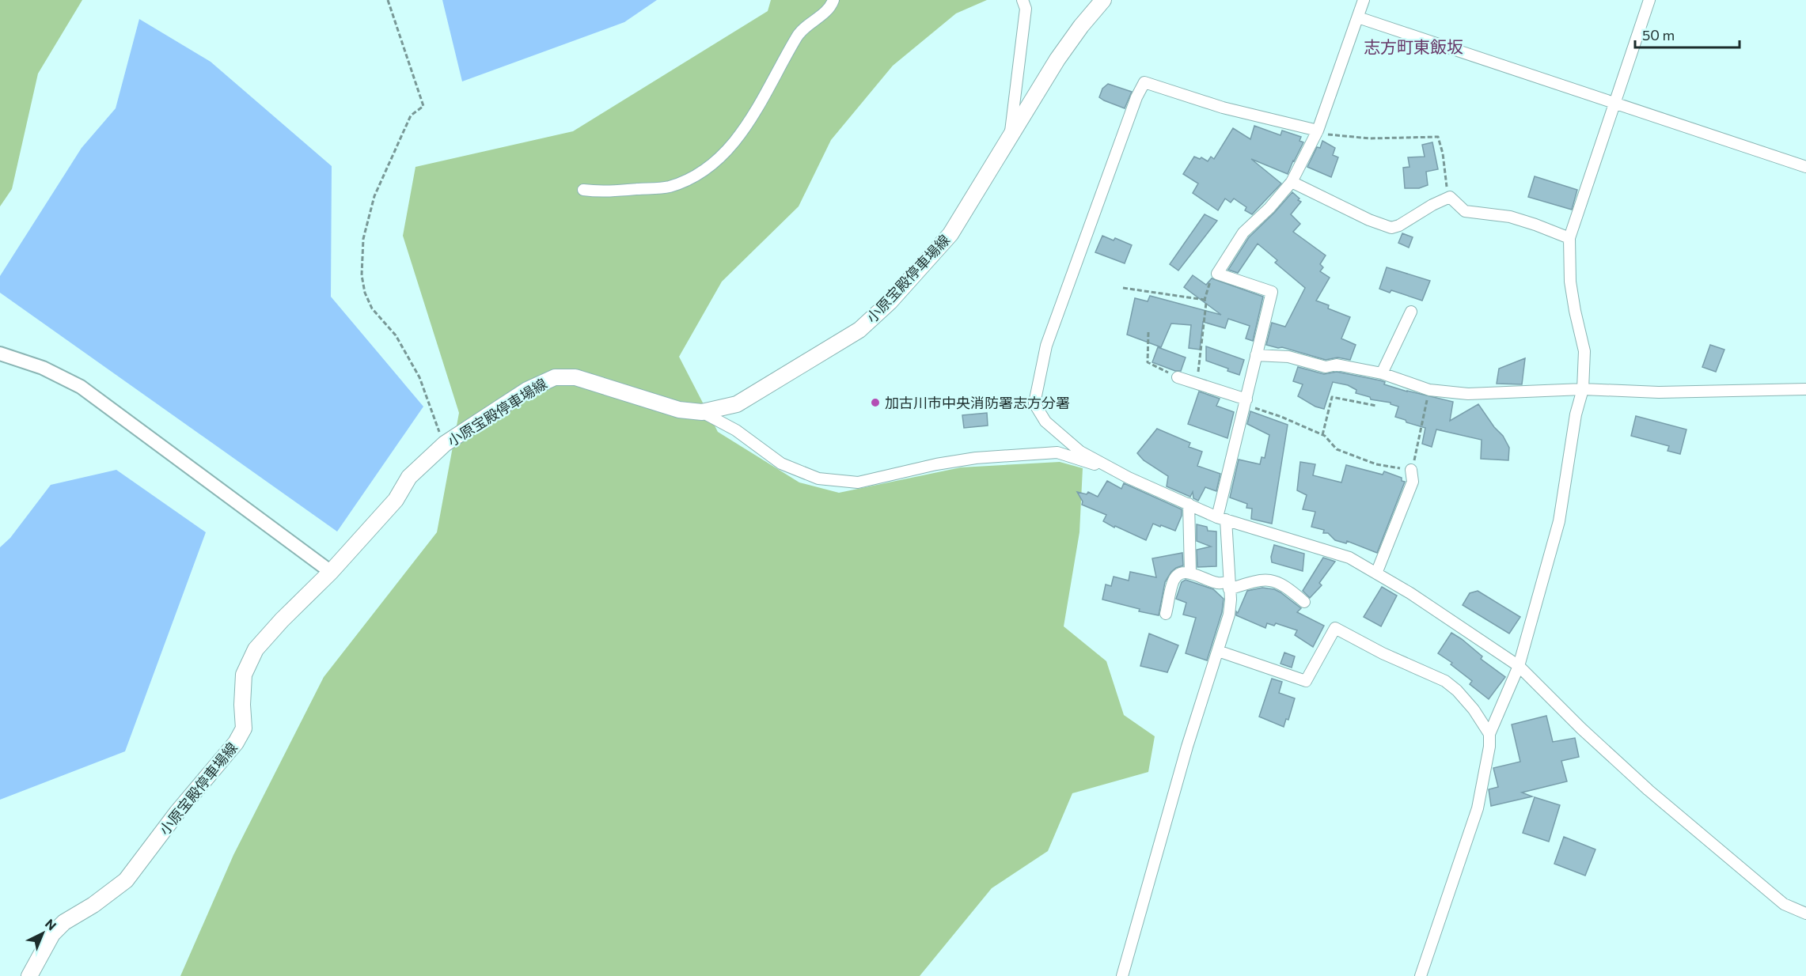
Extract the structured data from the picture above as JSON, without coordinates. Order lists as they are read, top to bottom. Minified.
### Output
{"streets":{"main road":["小原宝殿停車場線"]},"districts":["志方町東飯坂"],"places":["加古川市中央消防署志方分署"],"scale_bar":"50 m","north":"top right"}
